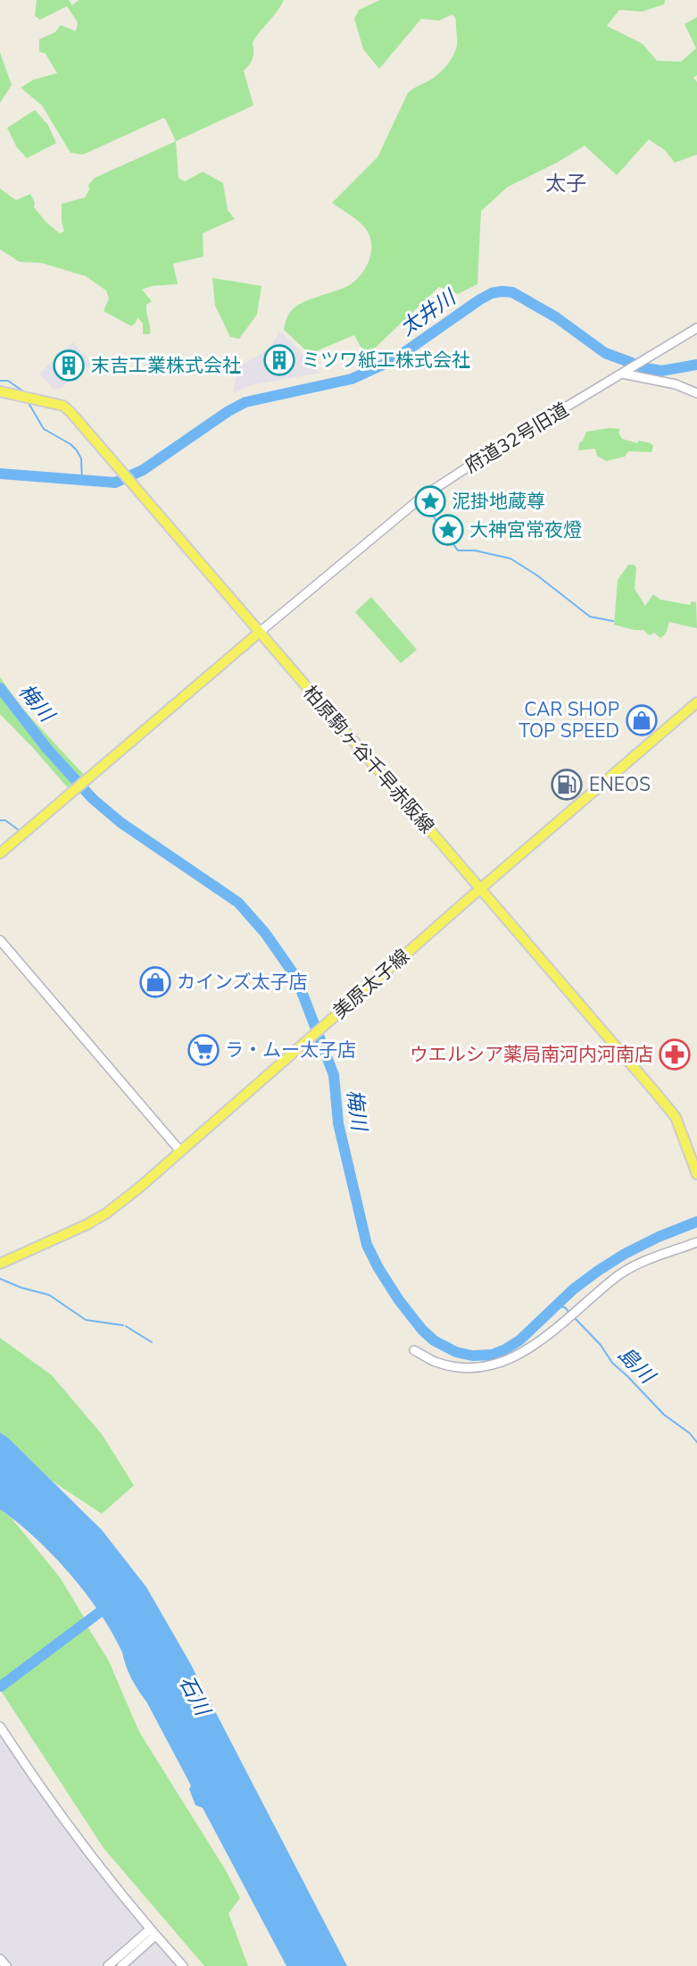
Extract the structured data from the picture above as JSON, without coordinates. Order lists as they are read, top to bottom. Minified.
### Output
{"streets":{"main road":["柏原駒ヶ谷千早赤阪線","美原太子線"],"street":["府道32号旧道"]},"crossings":[["府道32号旧道","柏原駒ヶ谷千早赤阪線"],["柏原駒ヶ谷千早赤阪線","美原太子線"]],"districts":["太子"],"water":["太井川","梅川","島川","石川"],"places":{"building":["ミツワ紙工株式会社","末吉工業株式会社"],"place":["泥掛地蔵尊","大神宮常夜燈"],"shop":["CAR SHOP TOP SPEED","カインズ太子店"],"fuel station":["ENEOS"],"supermarket":["ラ・ムー太子店"],"pharmacy":["ウエルシア薬局南河内河南店"]}}
